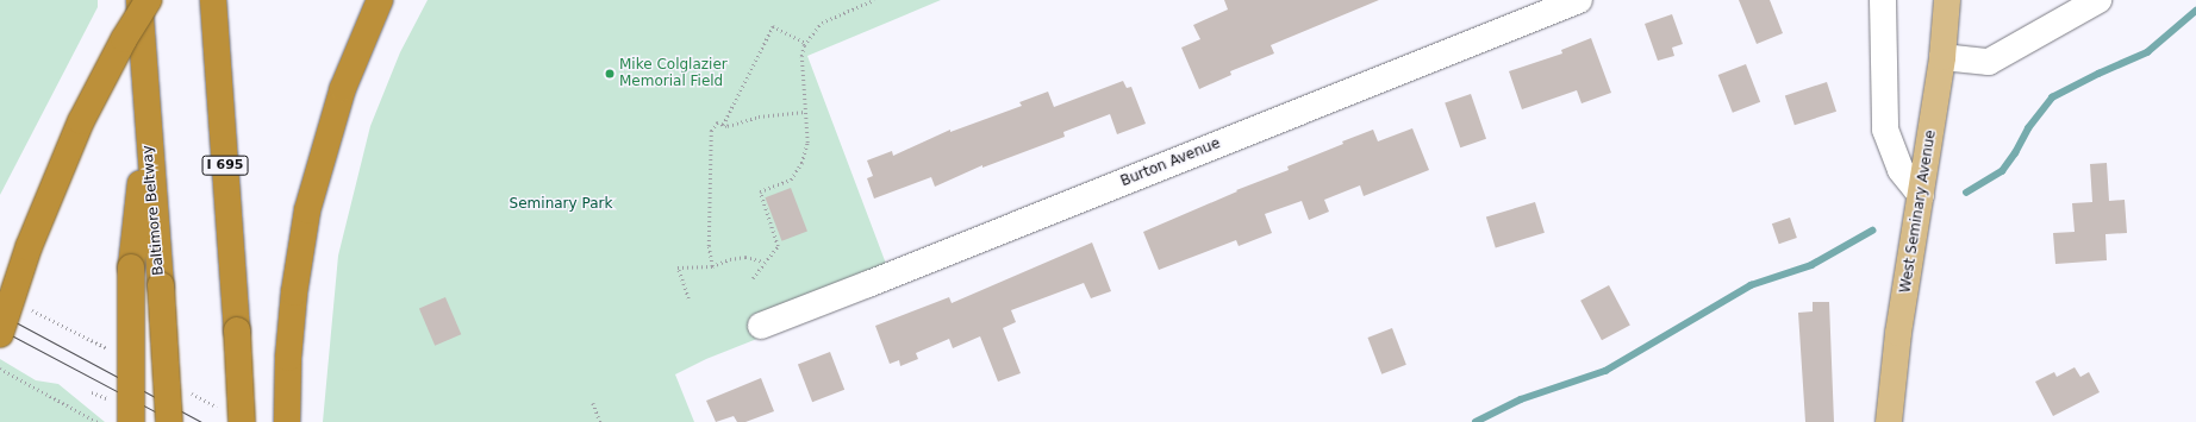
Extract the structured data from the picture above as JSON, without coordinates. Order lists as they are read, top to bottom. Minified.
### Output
{"streets":{"highway":["I 695","Baltimore Beltway"],"main road":["West Seminary Avenue"],"street":["Burton Avenue"]},"parks":["Seminary Park"],"places":["Mike Colglazier Memorial Field"]}
